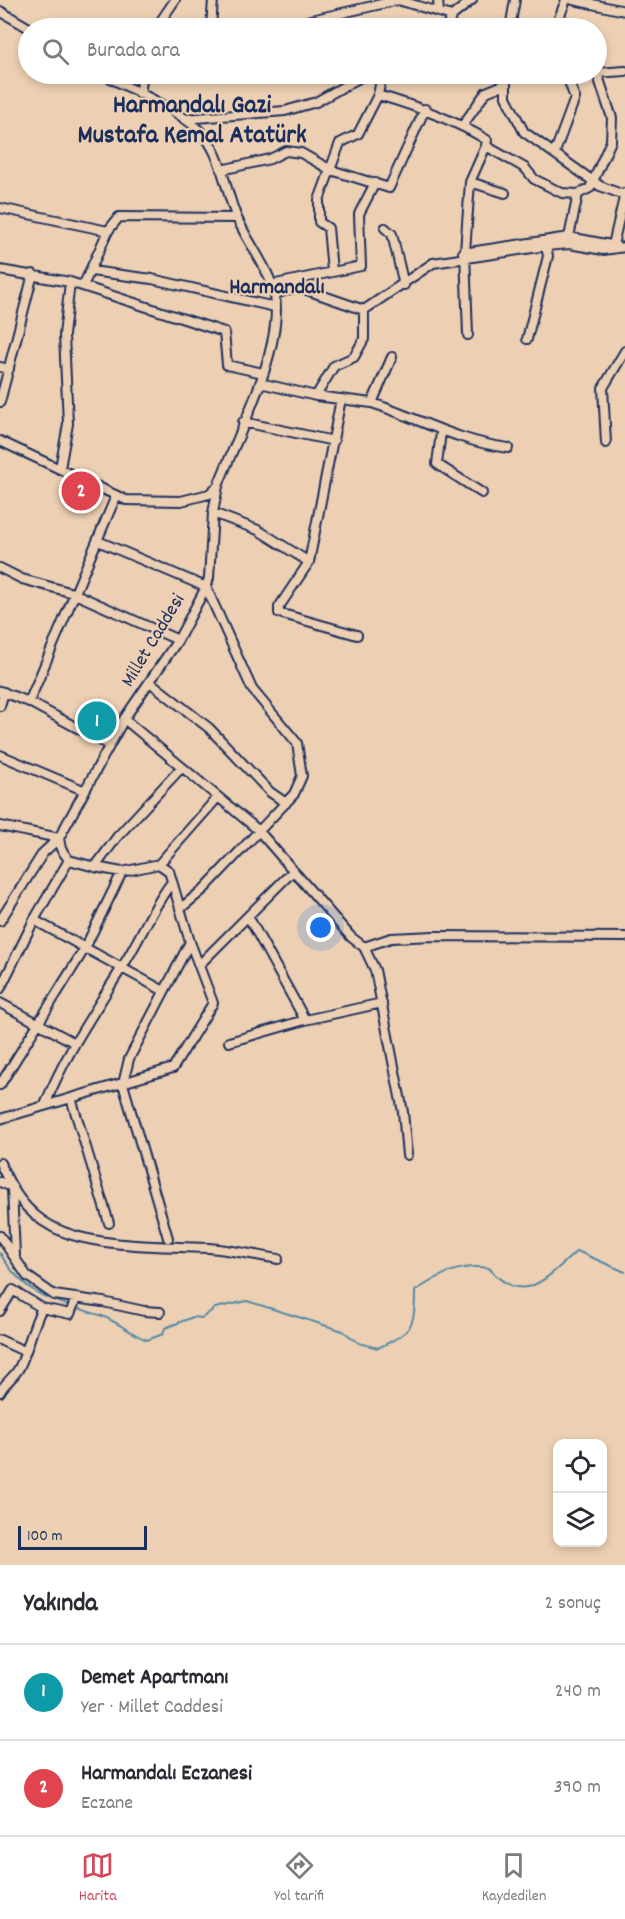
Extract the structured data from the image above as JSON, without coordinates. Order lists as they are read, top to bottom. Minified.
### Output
{"streets":{"street":["Millet Caddesi"]},"districts":["Harmandalı Gazi Mustafa Kemal Atatürk","Harmandalı"],"scale_bar":"100 m","page":{"search":"Burada ara","pins":["2","1"],"scale":"100 m","heading":["Yakında","2 sonuç"],"list":[{"mark":"1","name":"Demet Apartmanı","note":"Yer · Millet Caddesi","value":"240 m"},{"mark":"2","name":"Harmandalı Eczanesi","note":"Eczane","value":"390 m"}],"nav":["Harita","Yol tarifi","Kaydedilen"]}}
